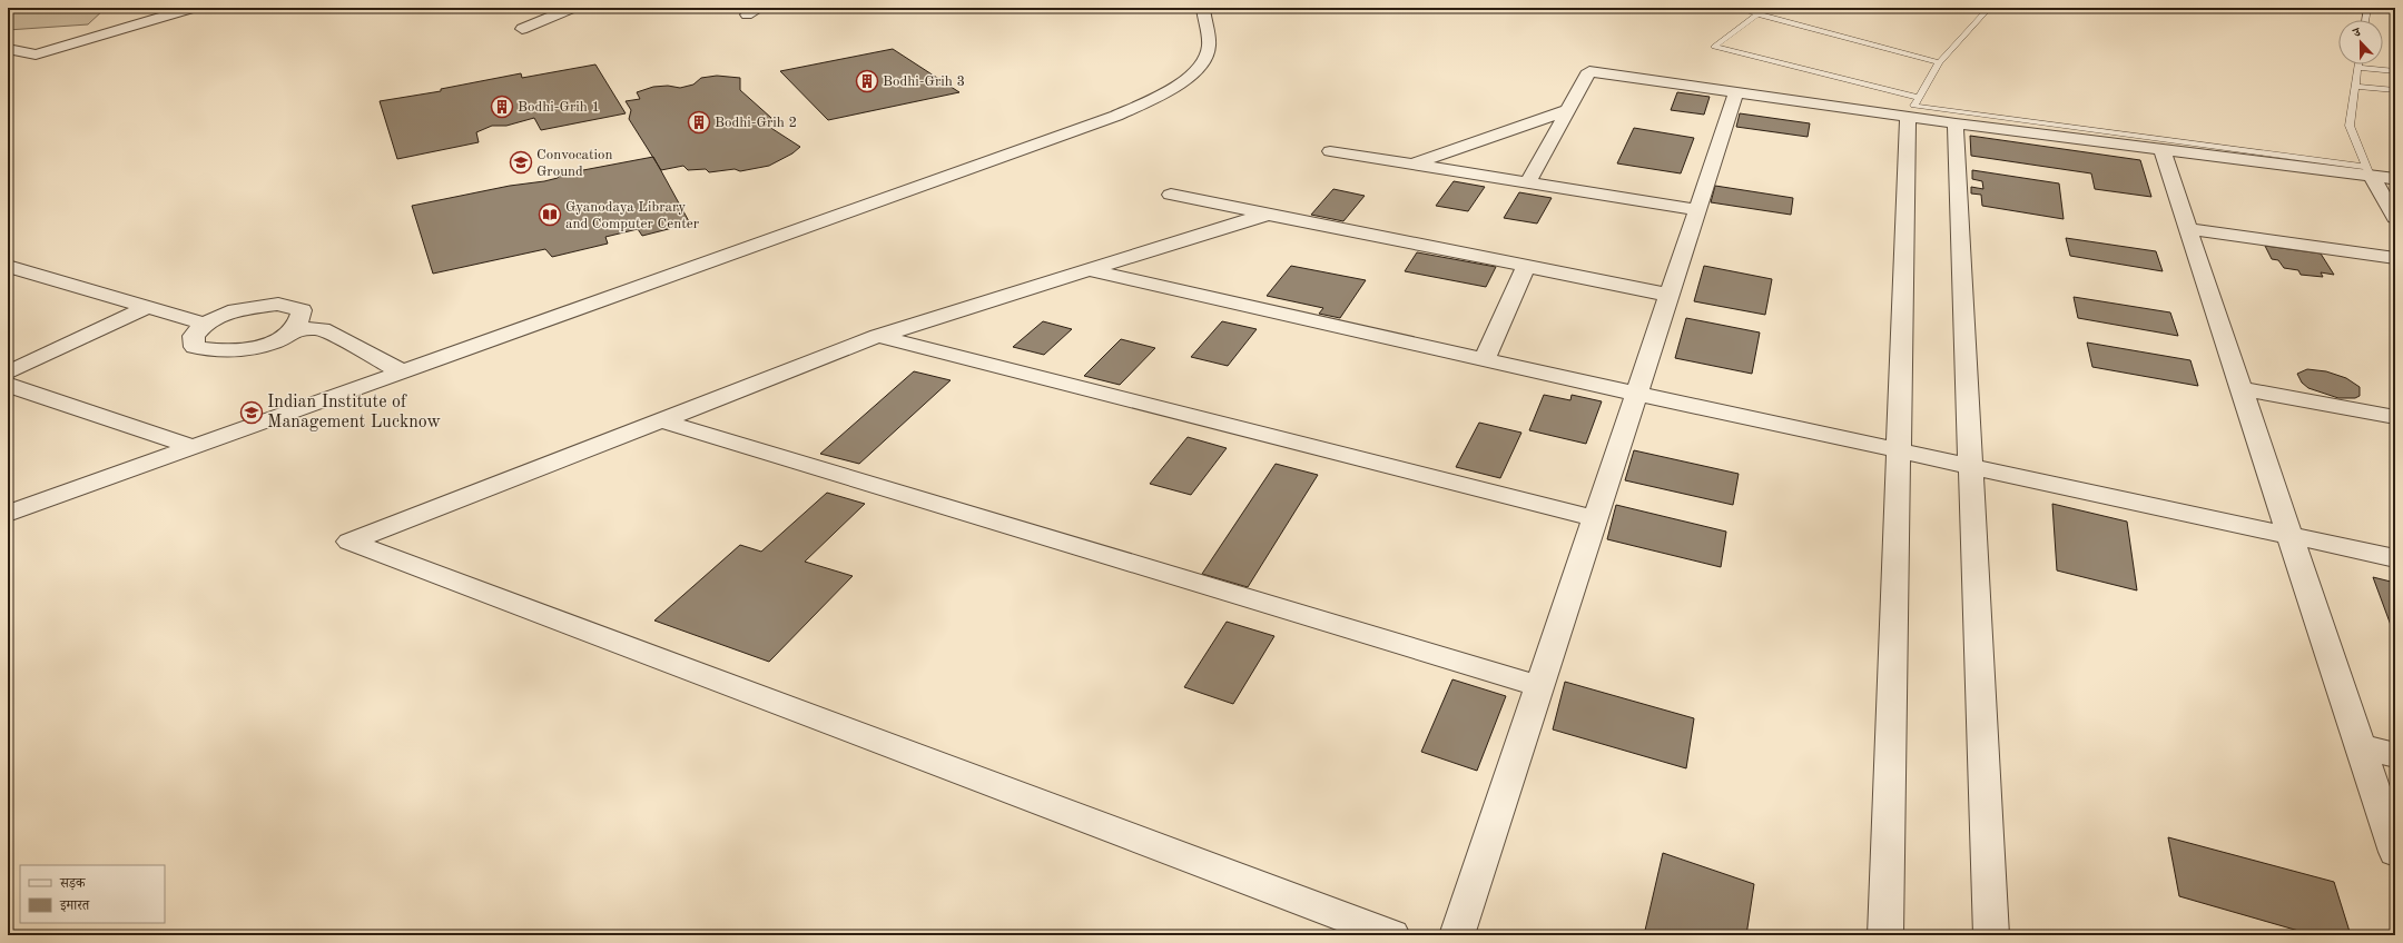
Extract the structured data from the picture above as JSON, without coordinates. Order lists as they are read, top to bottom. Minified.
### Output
{"places":{"building":["Bodhi-Grih 3","Bodhi-Grih 1","Bodhi-Grih 2"],"school or university":["Convocation Ground","Indian Institute of Management Lucknow"],"library":["Gyanodaya Library and Computer Center"]},"legend":["सड़क","इमारत"],"north":"top"}
